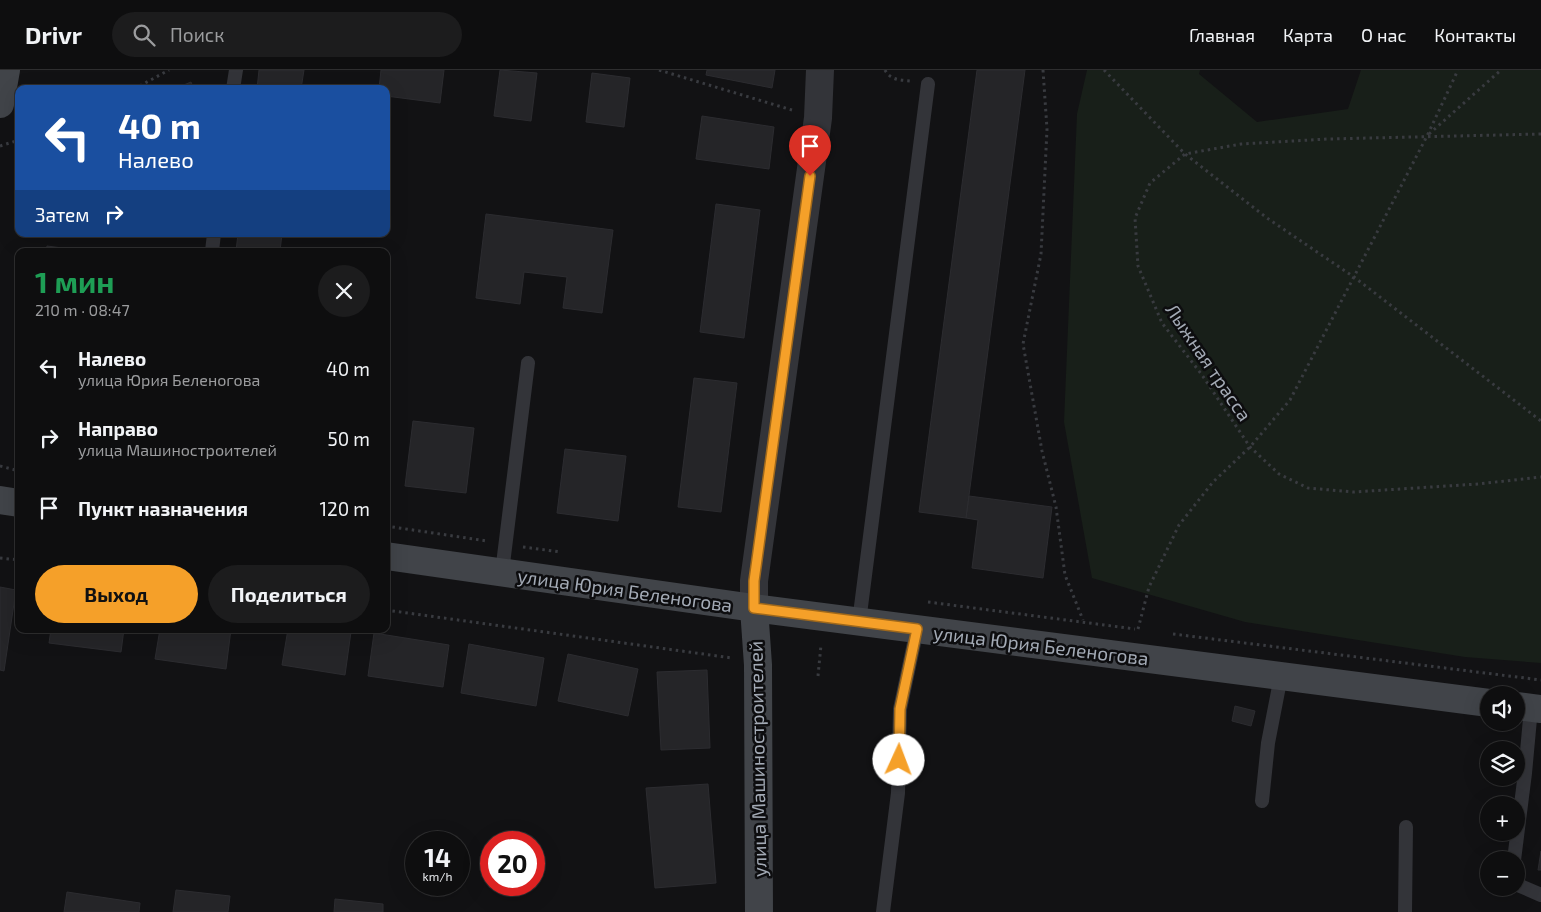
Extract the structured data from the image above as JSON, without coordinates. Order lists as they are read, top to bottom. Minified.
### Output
{"streets":{"main road":["улица Юрия Беленогова","улица Машиностроителей"],"path":["Лыжная трасса"]},"crossings":[["улица Юрия Беленогова","улица Машиностроителей"]],"page":{"header":"Drivr","search":"Поиск","nav":["Главная","Карта","О нас","Контакты"],"turn":["40 m","Налево"],"then":"Затем","heading":["1 мин","210 m · 08:47"],"list":[{"name":"Налево","note":"улица Юрия Беленогова","value":"40 m"},{"name":"Направо","note":"улица Машиностроителей","value":"50 m"},{"name":"Пункт назначения","value":"120 m"}],"buttons":["Выход","Поделиться"],"map_buttons":["+","−"],"speed":"14 km/h","limit":"20"}}
